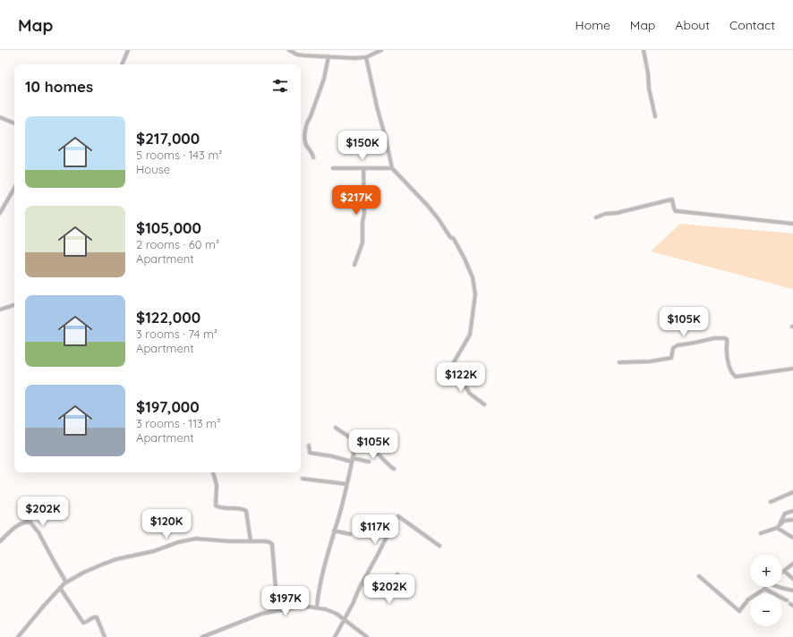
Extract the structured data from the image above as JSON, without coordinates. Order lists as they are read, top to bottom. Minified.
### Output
{"page":{"header":"Map","nav":["Home","Map","About","Contact"],"heading":"10 homes","list":[{"name":"$217,000","note":"5 rooms · 143 m² · House"},{"name":"$105,000","note":"2 rooms · 60 m² · Apartment"},{"name":"$122,000","note":"3 rooms · 74 m² · Apartment"},{"name":"$197,000","note":"3 rooms · 113 m² · Apartment"}],"price":["$150K","$217K","$105K","$122K","$105K","$202K","$120K","$117K","$202K","$197K"],"map_buttons":["+","−"]}}
